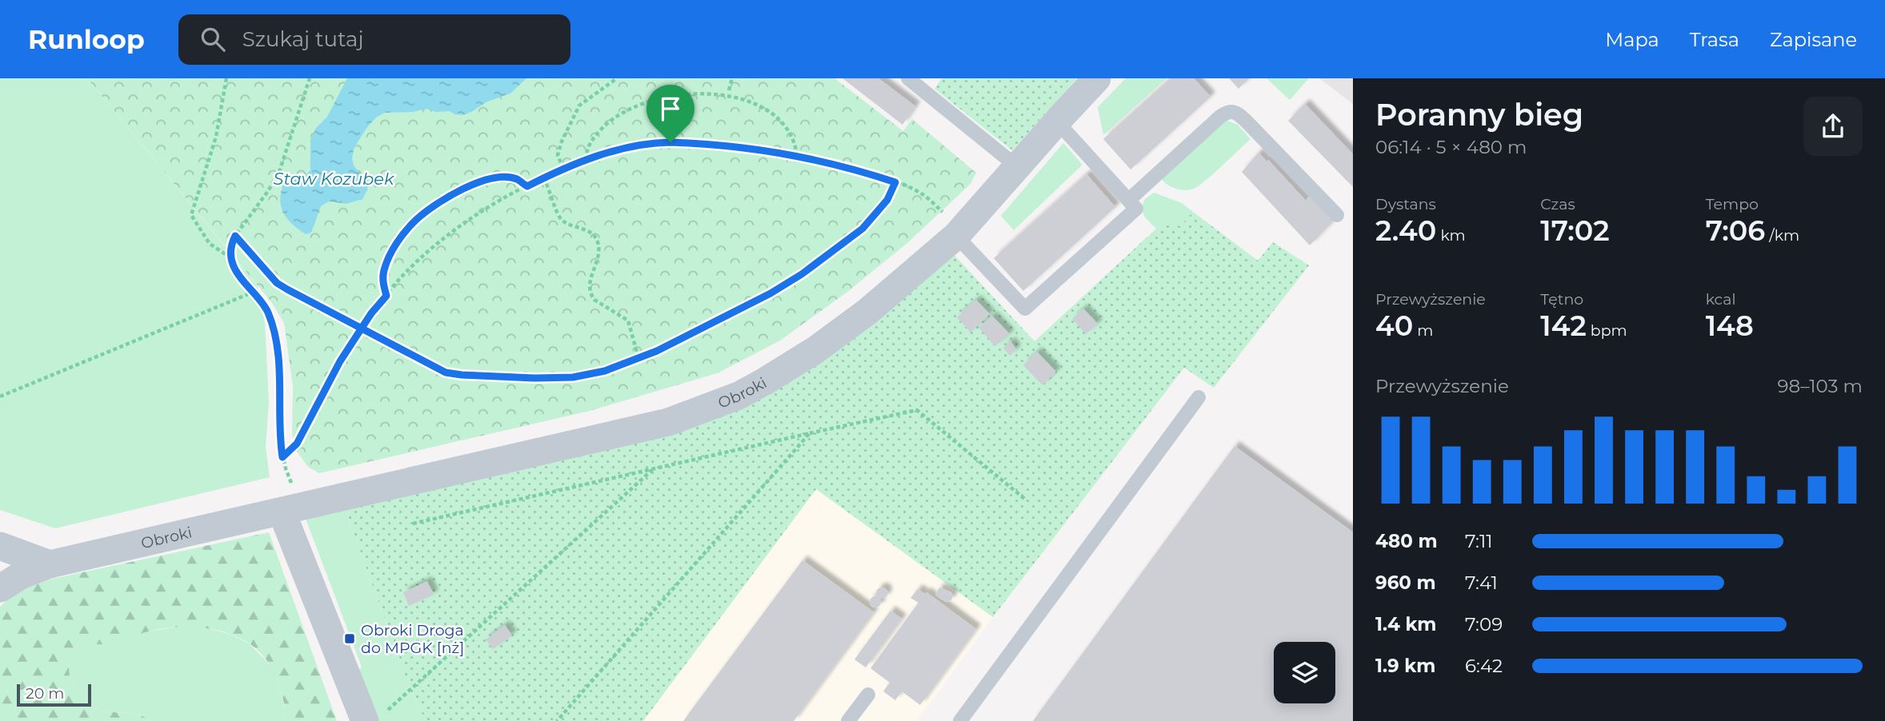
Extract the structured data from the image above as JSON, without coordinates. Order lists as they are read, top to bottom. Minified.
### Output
{"streets":{"street":["Obroki"]},"water":["Staw Kozubek"],"places":{"transit":["Obroki Droga do MPGK [nż]"]},"scale_bar":"20 m","page":{"header":"Runloop","search":"Szukaj tutaj","nav":["Mapa","Trasa","Zapisane"],"heading":["Poranny bieg","06:14 · 5 × 480 m"],"stats":[["Dystans","2.40 km"],["Czas","17:02"],["Tempo","7:06 /km"],["Przewyższenie","40 m"],["Tętno","142 bpm"],["kcal","148"]],"chart":["Przewyższenie","98–103 m"],"list":[{"name":"480 m","note":"7:11"},{"name":"960 m","note":"7:41"},{"name":"1.4 km","note":"7:09"},{"name":"1.9 km","note":"6:42"}],"scale":"20 m"}}
